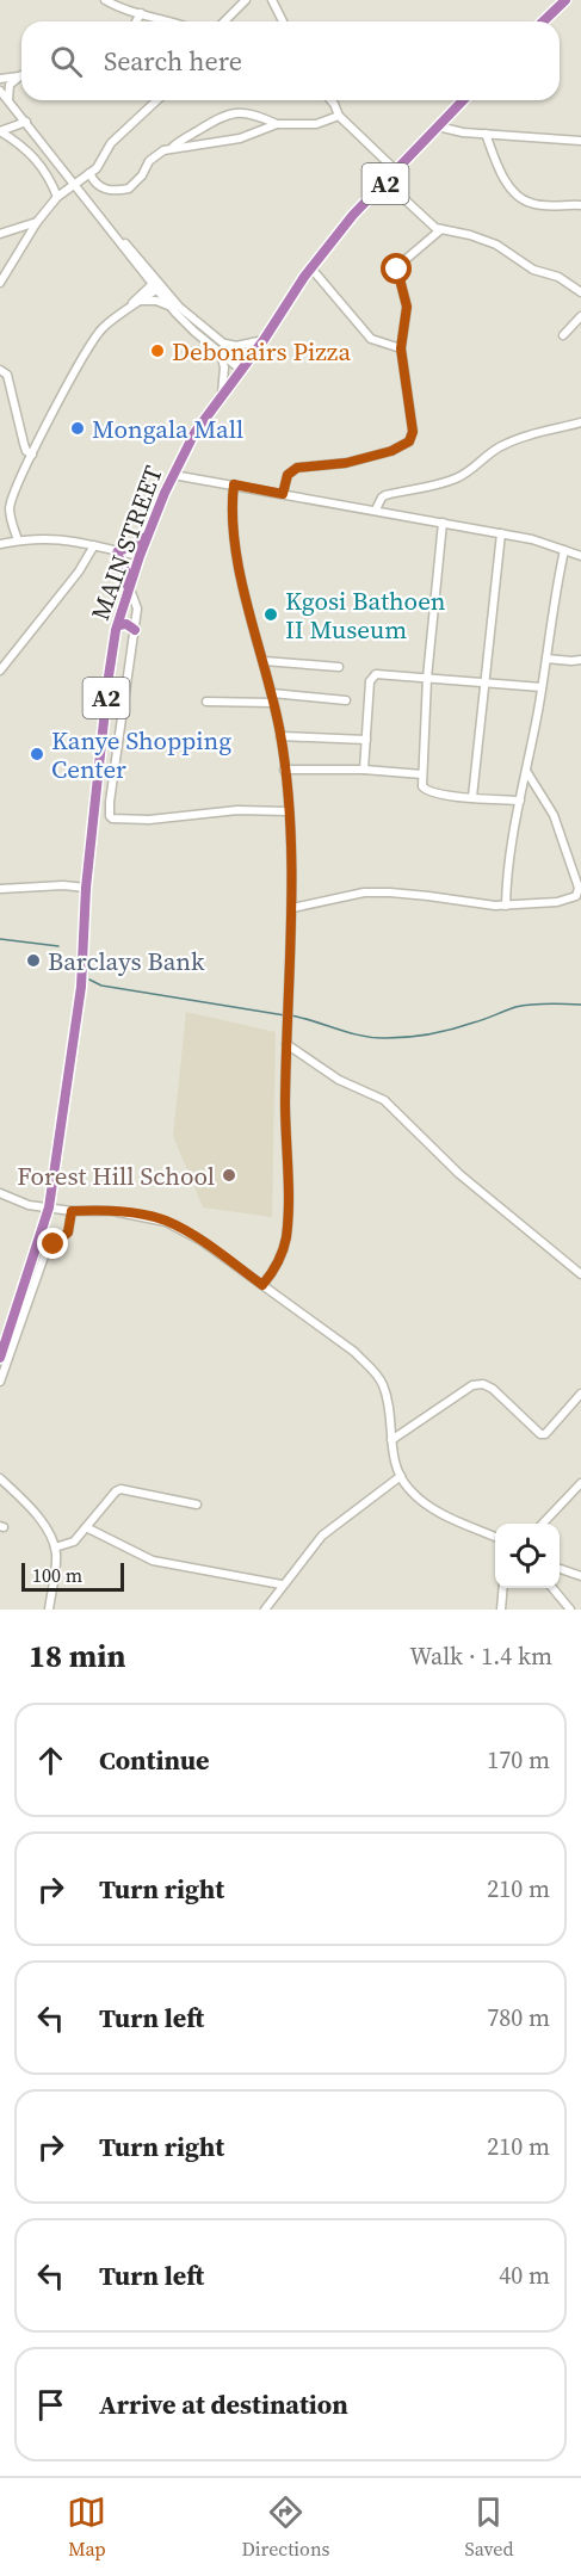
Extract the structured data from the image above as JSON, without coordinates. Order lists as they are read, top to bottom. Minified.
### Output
{"streets":{"highway":["A2","MAIN STREET"]},"places":["Debonairs Pizza","Mongala Mall","Kgosi Bathoen II Museum","Kanye Shopping Center","Barclays Bank","Forest Hill School"],"scale_bar":"100 m","page":{"search":"Search here","scale":"100 m","heading":["18 min","Walk · 1.4 km"],"list":[["Continue","170 m"],["Turn right","210 m"],["Turn left","780 m"],["Turn right","210 m"],["Turn left","40 m"],"Arrive at destination"],"nav":["Map","Directions","Saved"]}}
